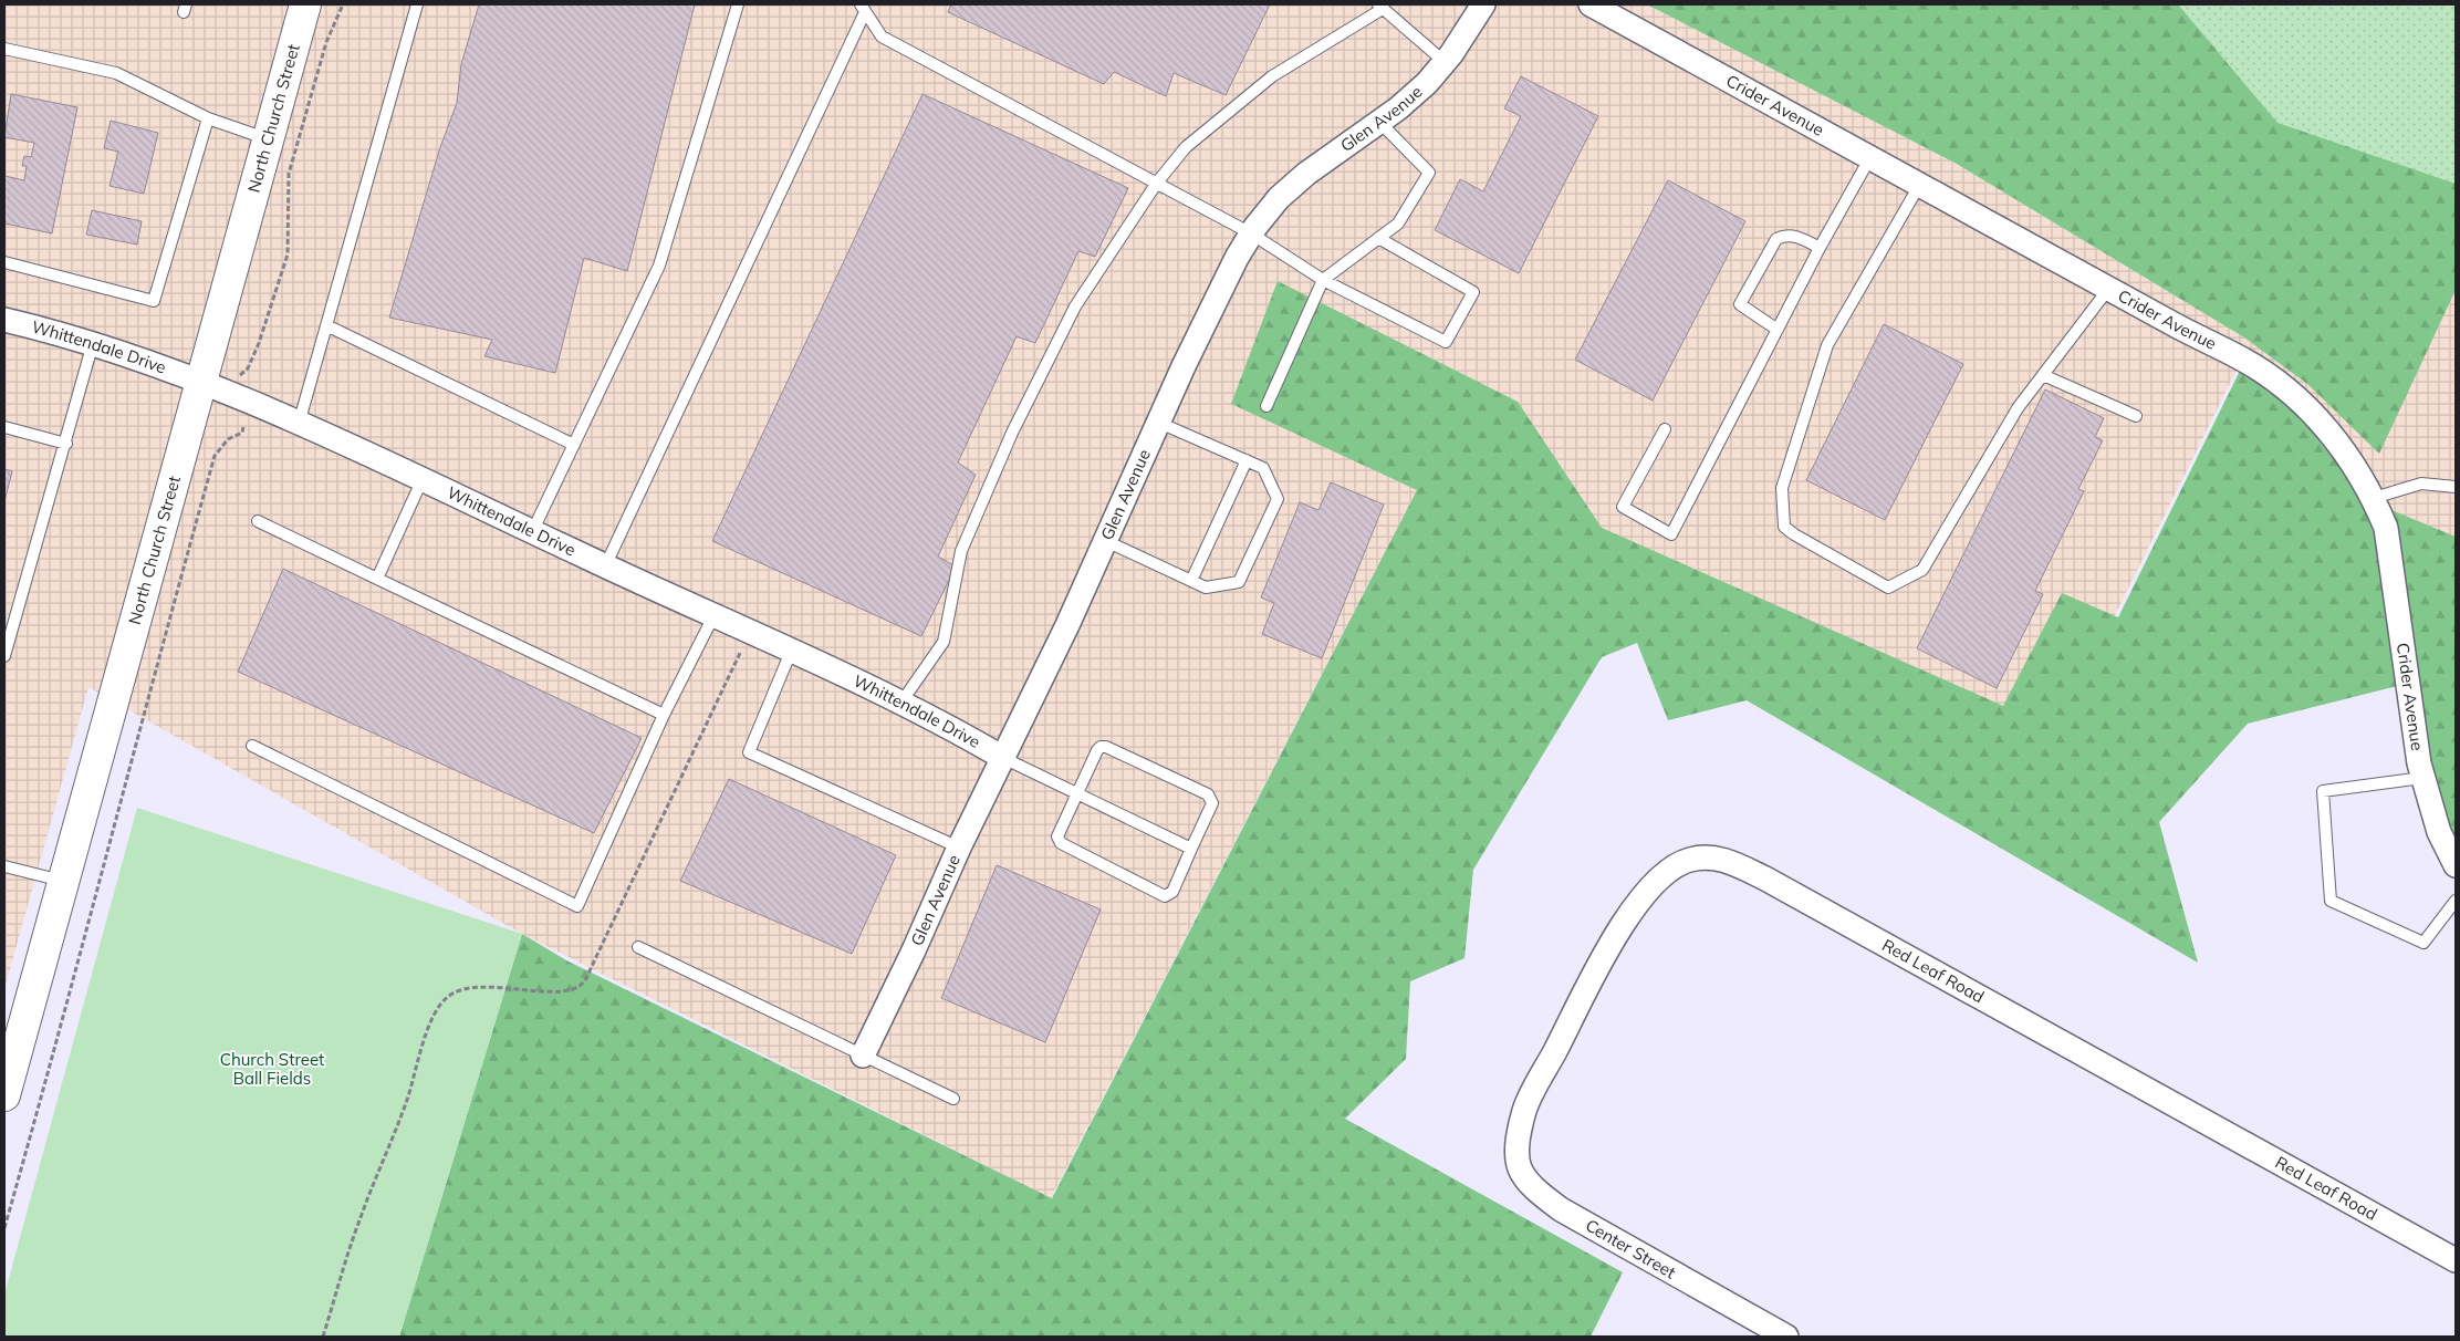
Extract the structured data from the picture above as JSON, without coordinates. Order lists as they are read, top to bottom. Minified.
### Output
{"streets":{"main road":["North Church Street"],"street":["Crider Avenue","Glen Avenue","Whittendale Drive","Red Leaf Road","Center Street"]},"crossings":[["North Church Street","Whittendale Drive"],["Glen Avenue","Whittendale Drive"],["Red Leaf Road","Center Street"]],"parks":["Church Street Ball Fields"]}
